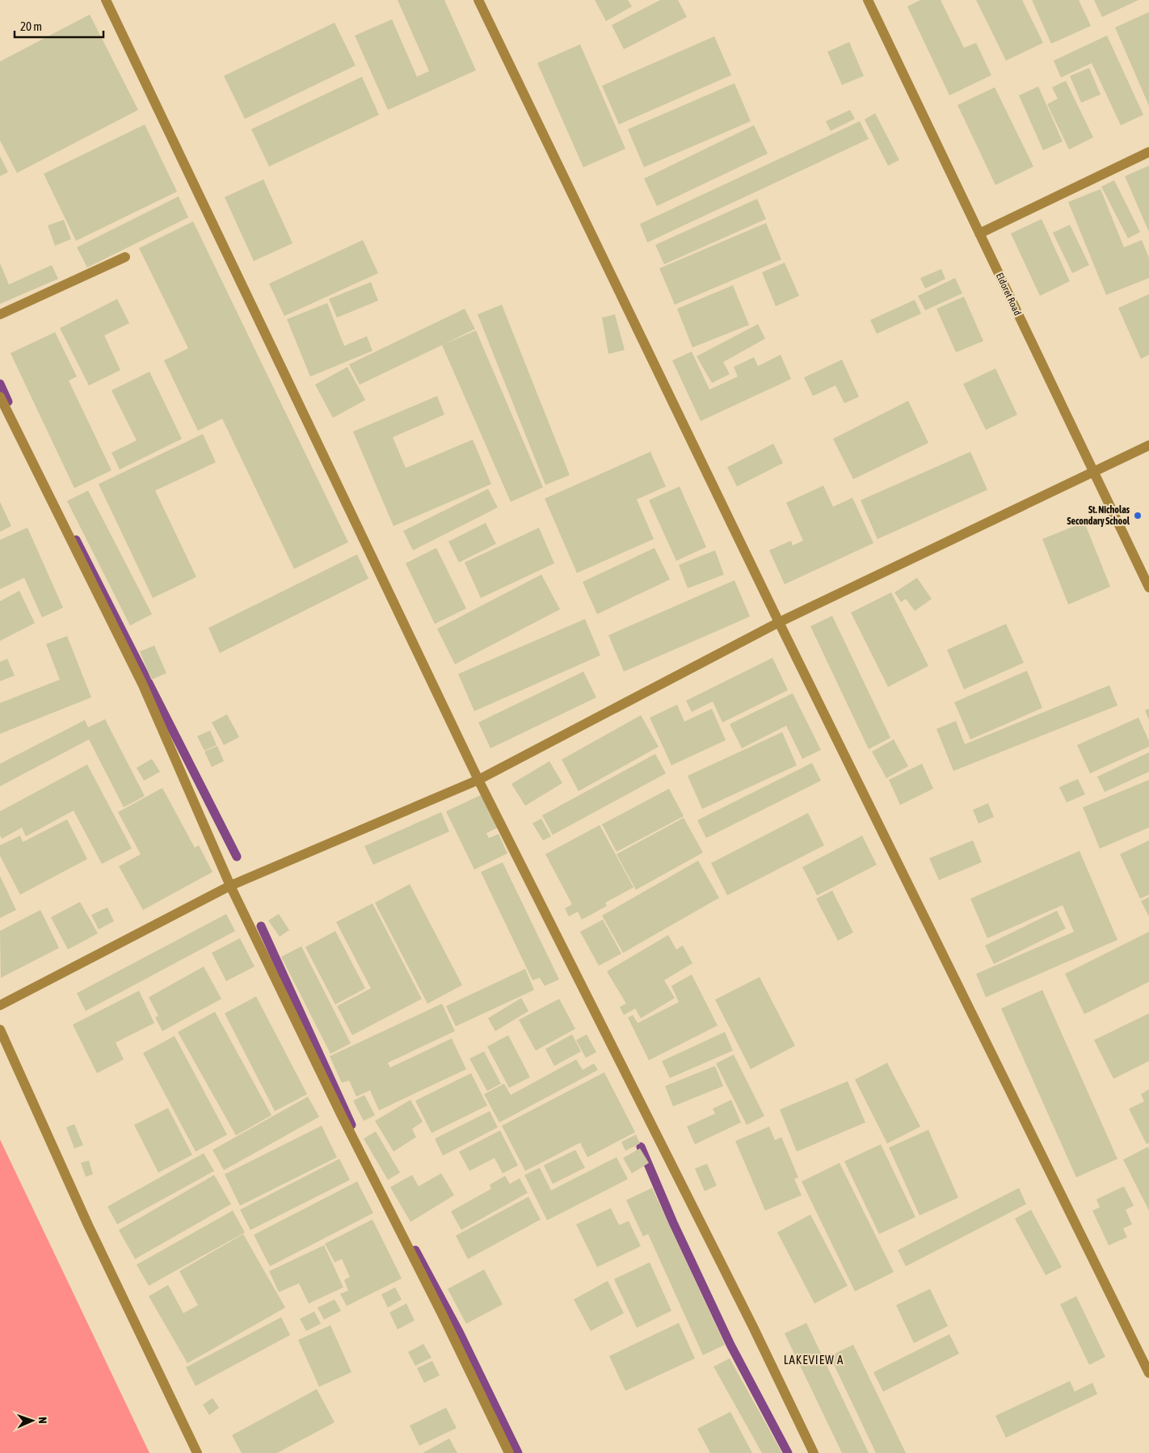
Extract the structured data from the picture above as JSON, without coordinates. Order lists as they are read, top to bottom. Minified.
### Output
{"streets":{"street":["Eldoret Road"]},"districts":["LAKEVIEW A"],"places":["St. Nicholas Secondary School"],"scale_bar":"20 m","north":"right"}
